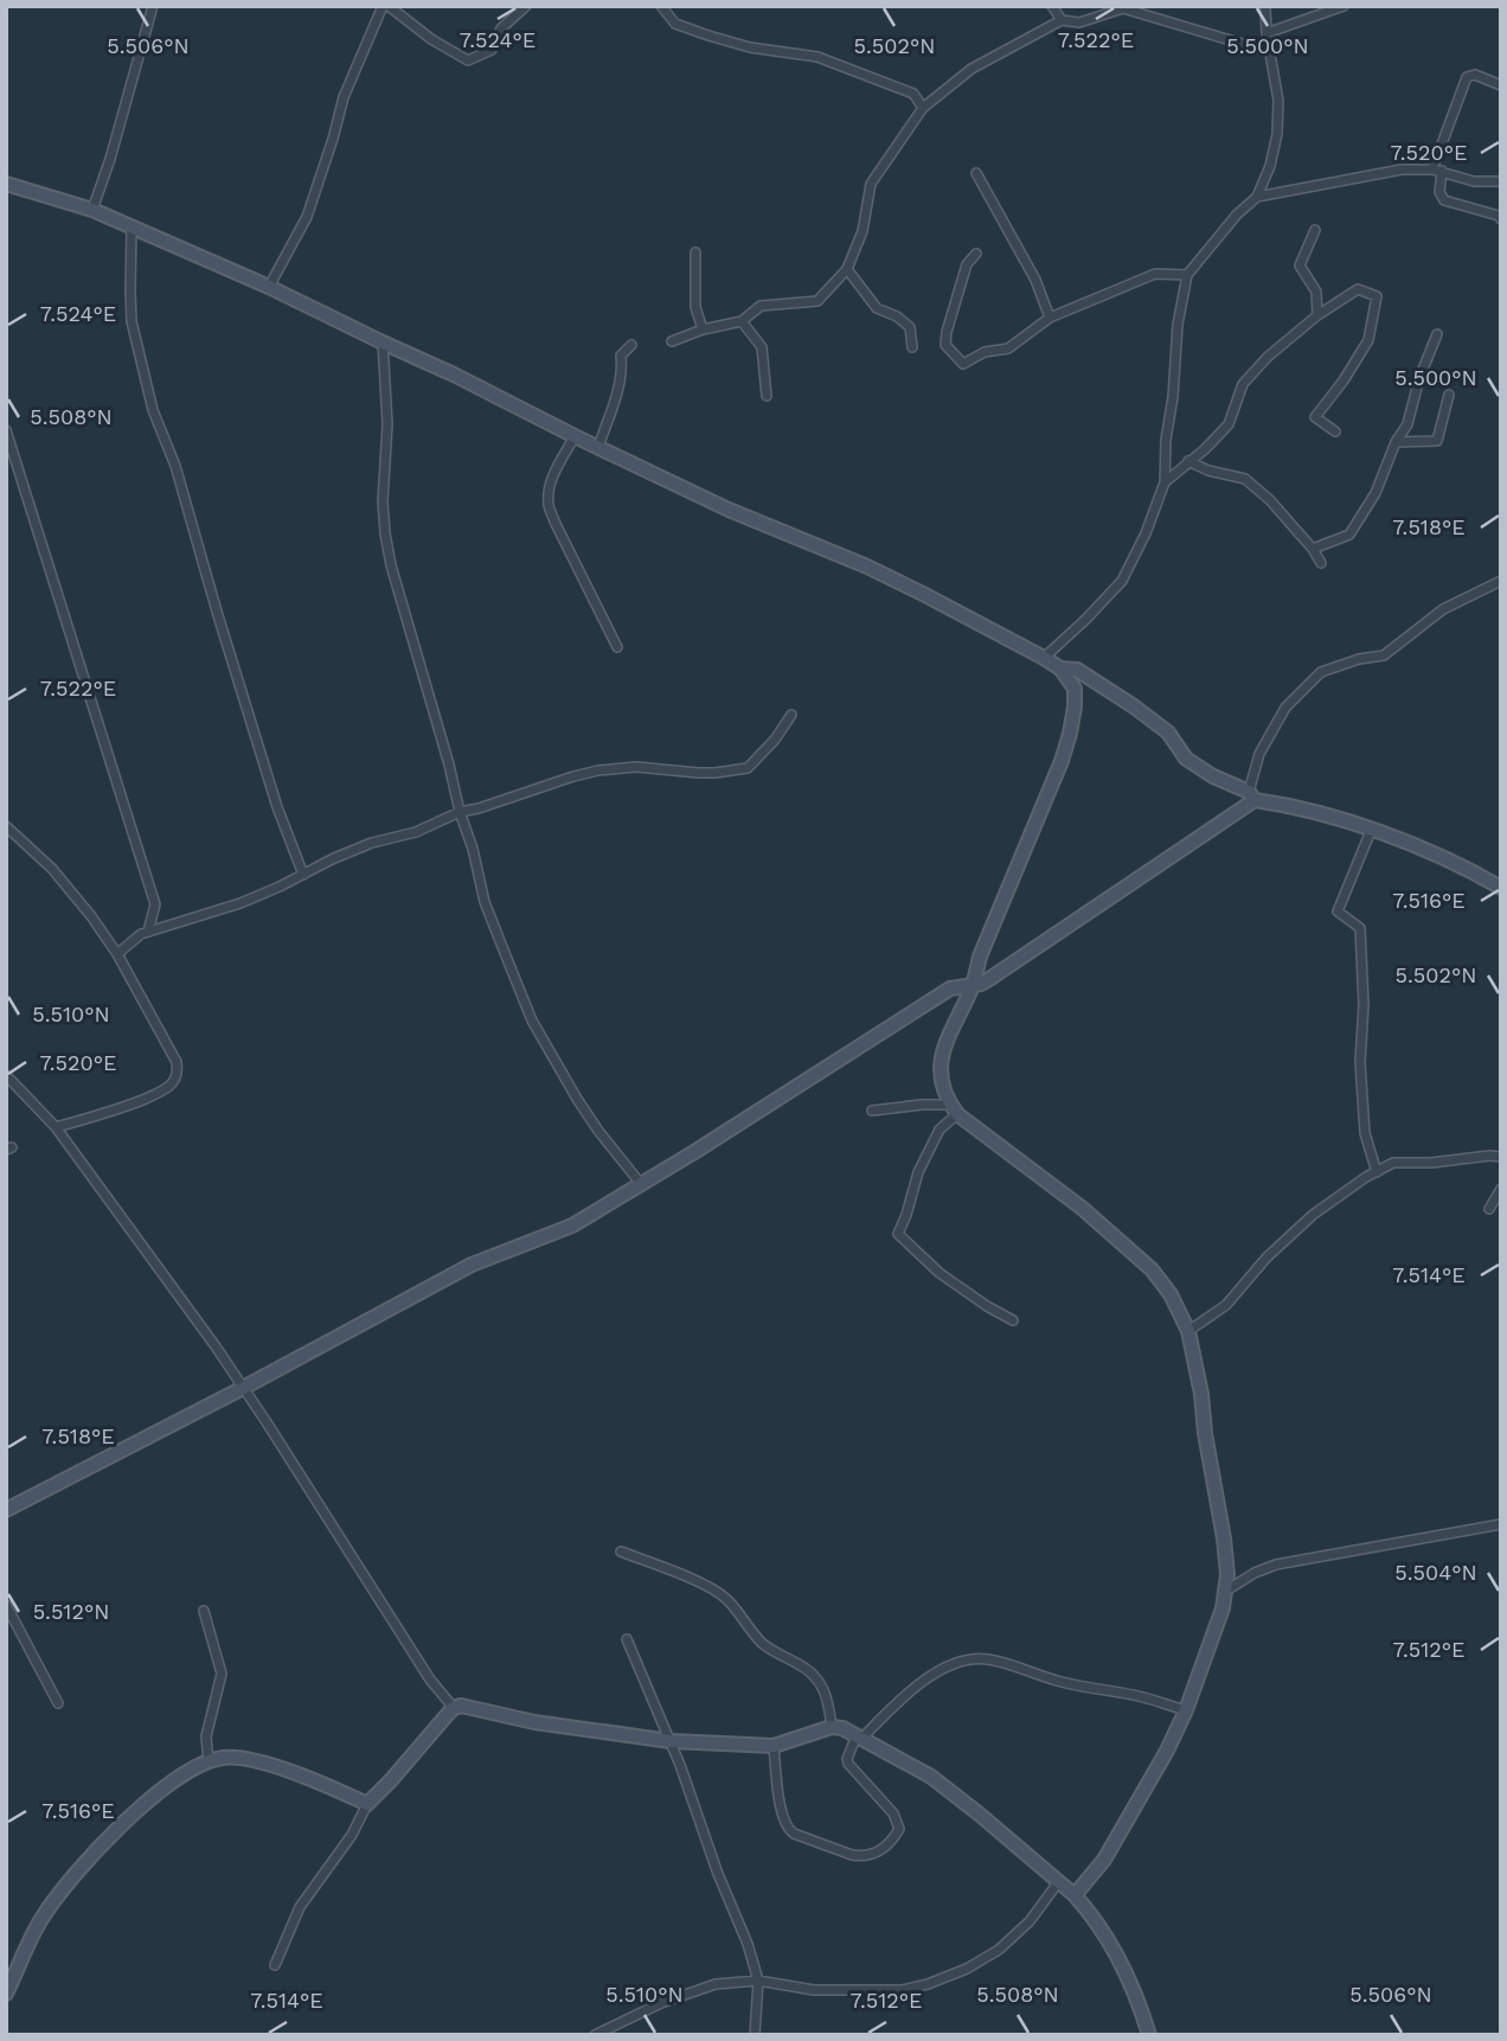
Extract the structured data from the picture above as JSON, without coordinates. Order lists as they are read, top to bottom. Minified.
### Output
{"coordinates":["7.524°E","7.522°E","5.506°N","5.502°N","5.500°N","7.520°E","5.508°N","7.518°E","7.516°E","5.510°N","7.514°E","5.504°N","5.512°N","7.512°E"]}
